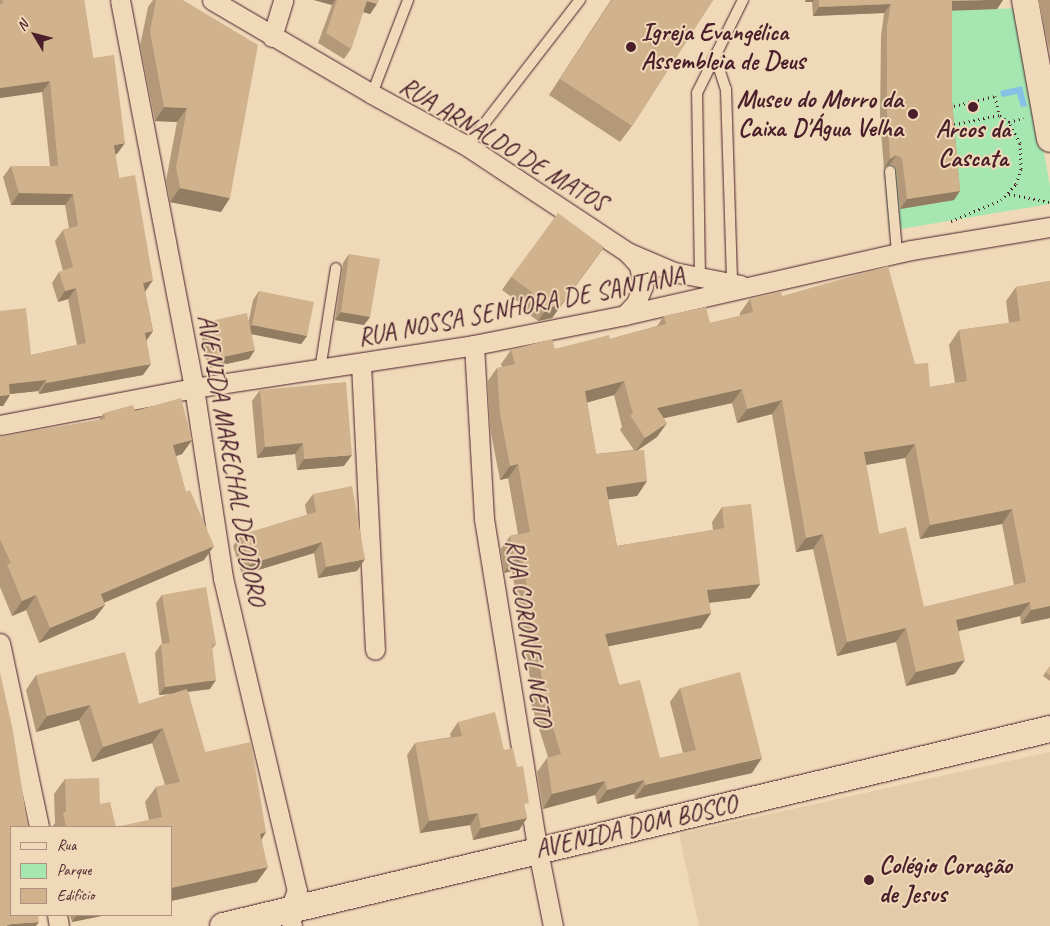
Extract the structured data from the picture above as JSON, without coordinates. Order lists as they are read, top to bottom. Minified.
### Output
{"streets":{"main road":["AVENIDA DOM BOSCO"],"street":["RUA ARNALDO DE MATOS","RUA NOSSA SENHORA DE SANTANA","AVENIDA MARECHAL DEODORO","RUA CORONEL NETO"]},"crossings":[["RUA ARNALDO DE MATOS","RUA NOSSA SENHORA DE SANTANA"],["RUA NOSSA SENHORA DE SANTANA","AVENIDA MARECHAL DEODORO"],["RUA NOSSA SENHORA DE SANTANA","RUA CORONEL NETO"],["AVENIDA MARECHAL DEODORO","AVENIDA DOM BOSCO"],["RUA CORONEL NETO","AVENIDA DOM BOSCO"]],"places":["Igreja Evangélica Assembleia de Deus","Arcos da Cascata","Museu do Morro da Caixa D'Água Velha","Colégio Coração de Jesus"],"legend":["Rua","Parque","Edifício"],"north":"top left"}
